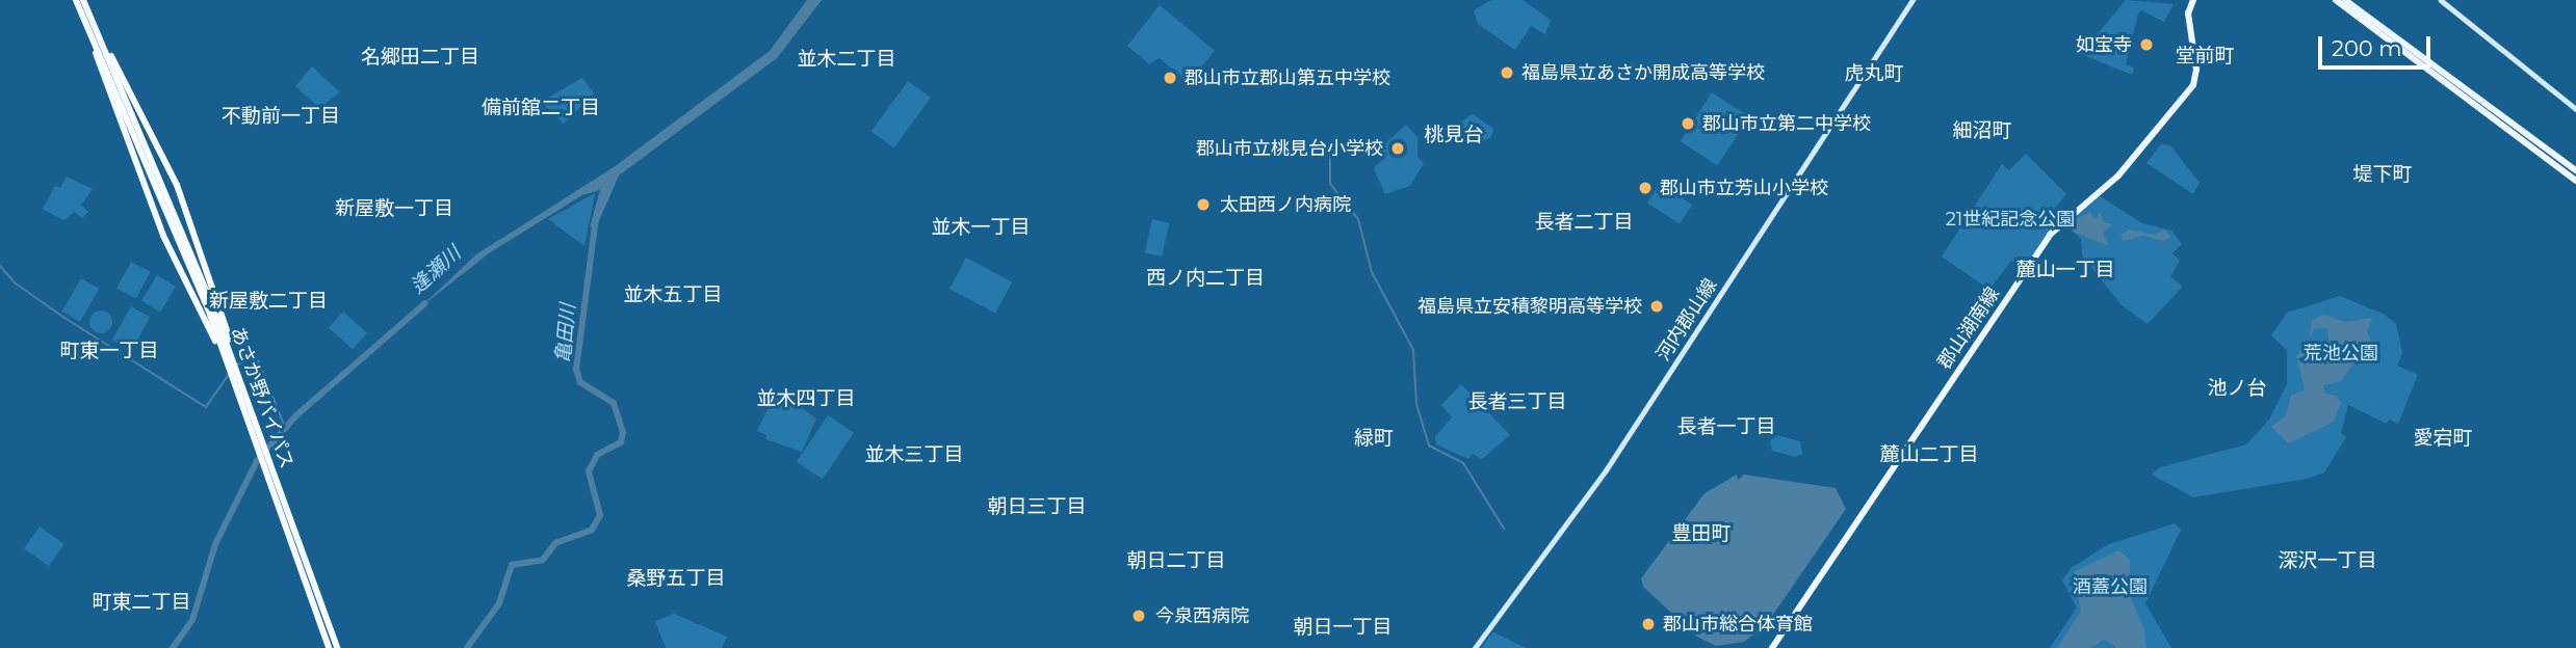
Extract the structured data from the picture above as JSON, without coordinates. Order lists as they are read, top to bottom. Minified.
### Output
{"streets":{"highway":["あさか野バイパス"],"main road":["河内郡山線","郡山湖南線"]},"districts":["堂前町","名郷田二丁目","並木二丁目","虎丸町","備前舘二丁目","不動前一丁目","細沼町","桃見台","堤下町","新屋敷一丁目","長者二丁目","並木一丁目","麓山一丁目","西ノ内二丁目","並木五丁目","新屋敷二丁目","町東一丁目","池ノ台","並木四丁目","長者三丁目","長者一丁目","緑町","愛宕町","並木三丁目","麓山二丁目","朝日三丁目","豊田町","朝日二丁目","深沢一丁目","桑野五丁目","町東二丁目","朝日一丁目"],"water":["逢瀬川","亀田川"],"parks":["21世紀記念公園","荒池公園","酒蓋公園"],"places":["如宝寺","福島県立あさか開成高等学校","郡山市立郡山第五中学校","郡山市立第二中学校","郡山市立桃見台小学校","郡山市立芳山小学校","太田西ノ内病院","福島県立安積黎明高等学校","今泉西病院","郡山市総合体育館"],"scale_bar":"200 m"}
